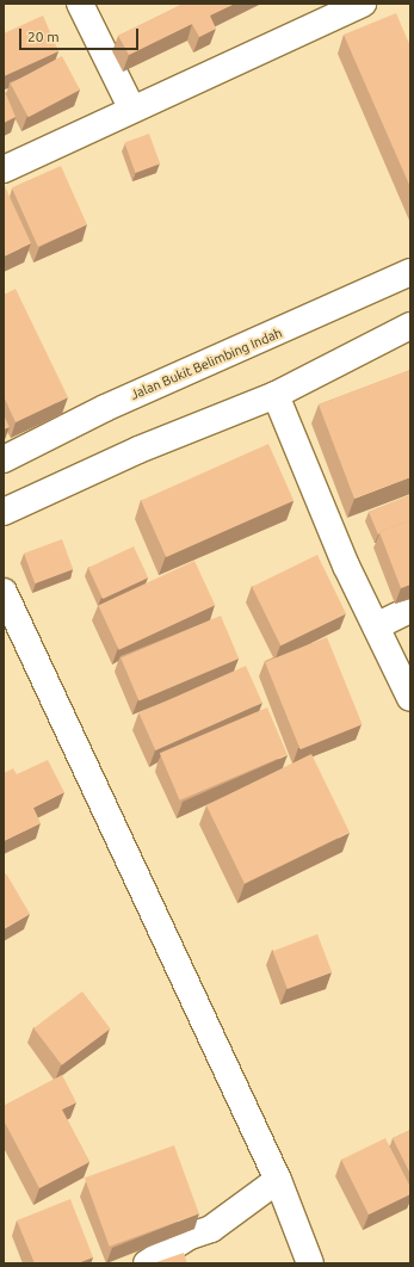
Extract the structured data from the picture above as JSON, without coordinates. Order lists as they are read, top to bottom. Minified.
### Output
{"streets":{"street":["Jalan Bukit Belimbing Indah"]},"scale_bar":"20 m"}
